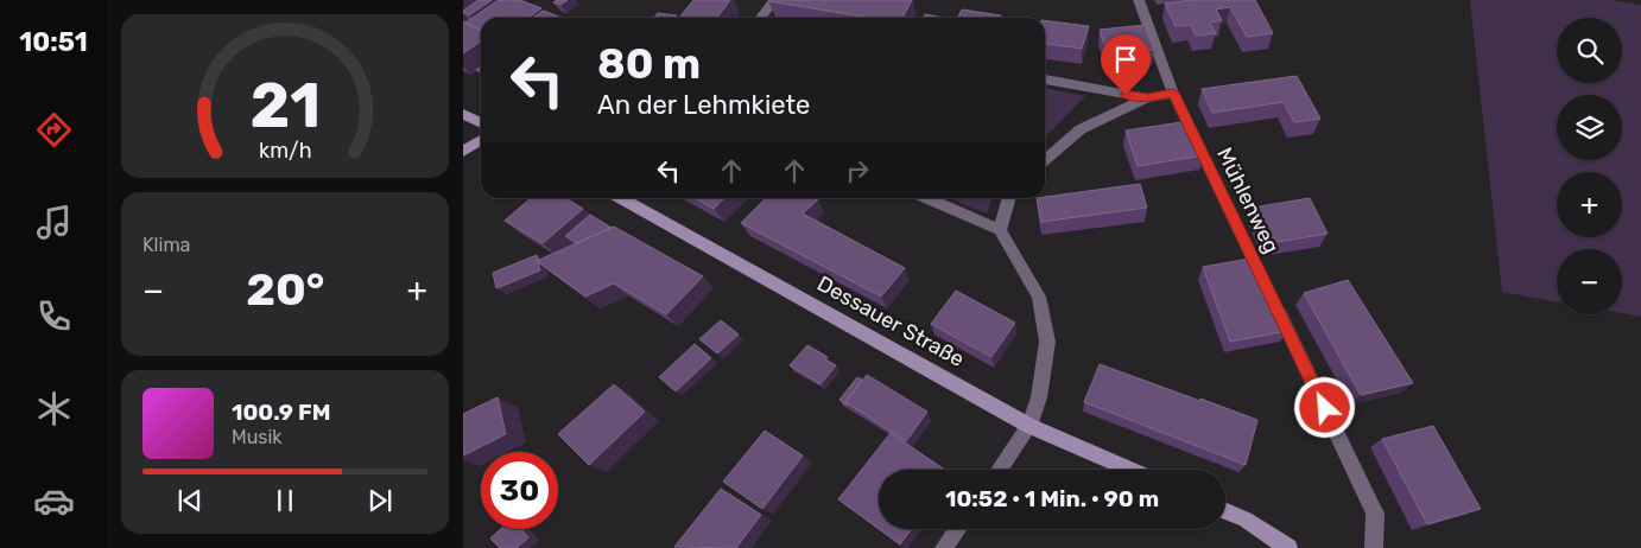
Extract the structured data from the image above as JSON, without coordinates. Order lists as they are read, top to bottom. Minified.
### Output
{"streets":{"main road":["Dessauer Straße"],"street":["Mühlenweg"]},"page":{"tabs":"10:51","map_buttons":["+","−"],"turn":["80 m","An der Lehmkiete"],"tile":"Klima","heat":["−","20°","+"],"song":["100.9 FM","Musik"],"limit":"30","trip":"10:52 · 1 Min. · 90 m","gauge":["21","km/h"]}}
